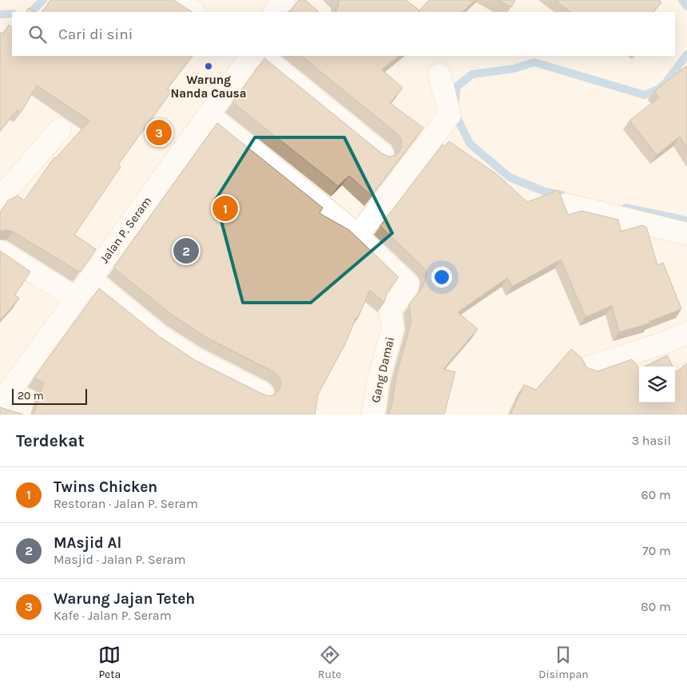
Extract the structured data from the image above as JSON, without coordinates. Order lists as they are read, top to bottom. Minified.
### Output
{"streets":{"street":["Jalan P. Seram","Gang Damai"]},"places":["Warung Nanda Causa"],"scale_bar":"20 m","page":{"search":"Cari di sini","pins":["3","1","2"],"scale":"20 m","heading":["Terdekat","3 hasil"],"list":[{"mark":"1","name":"Twins Chicken","note":"Restoran · Jalan P. Seram","value":"60 m"},{"mark":"2","name":"MAsjid Al","note":"Masjid · Jalan P. Seram","value":"70 m"},{"mark":"3","name":"Warung Jajan Teteh","note":"Kafe · Jalan P. Seram","value":"80 m"}],"nav":["Peta","Rute","Disimpan"]}}
